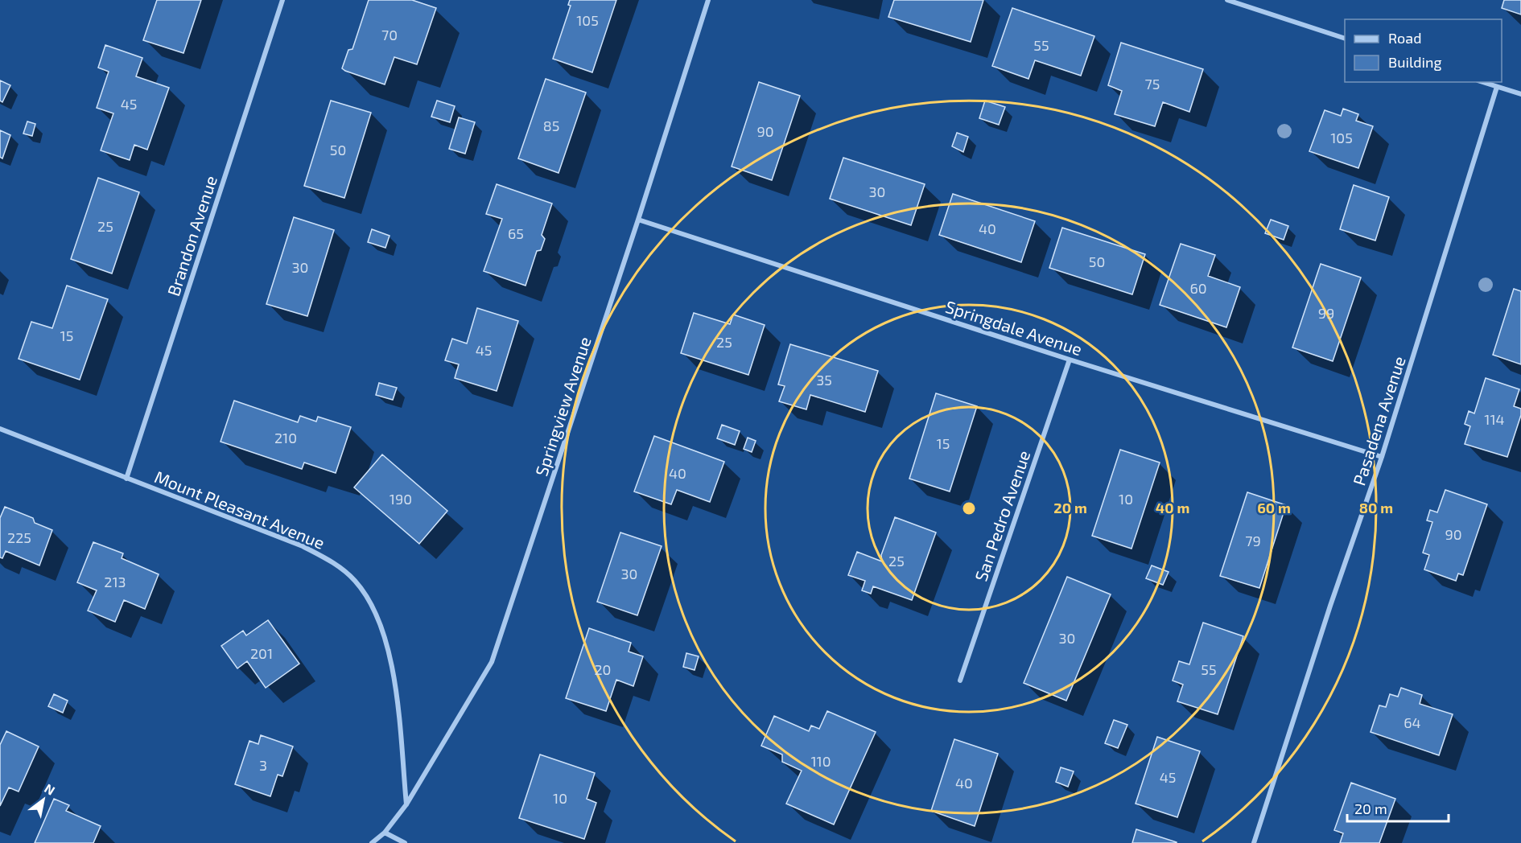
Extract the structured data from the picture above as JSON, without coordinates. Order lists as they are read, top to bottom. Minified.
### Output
{"streets":{"street":["Brandon Avenue","Springdale Avenue","Springview Avenue","Pasadena Avenue","Mount Pleasant Avenue","San Pedro Avenue"]},"crossings":[["Brandon Avenue","Mount Pleasant Avenue"],["Springdale Avenue","Springview Avenue"],["Springdale Avenue","Pasadena Avenue"],["Springdale Avenue","San Pedro Avenue"],["Springview Avenue","Mount Pleasant Avenue"]],"house_numbers":["105","70","55","75","45","85","90","105","50","30","25","40","65","50","30","60","99","15","25","45","35","114","210","15","40","190","10","90","225","79","25","30","213","30","201","20","55","64","110","3","45","40","10"],"legend":["Road","Building"],"scale_bar":"20 m","north":"top right","rings":["20 m","40 m","60 m","80 m"]}
